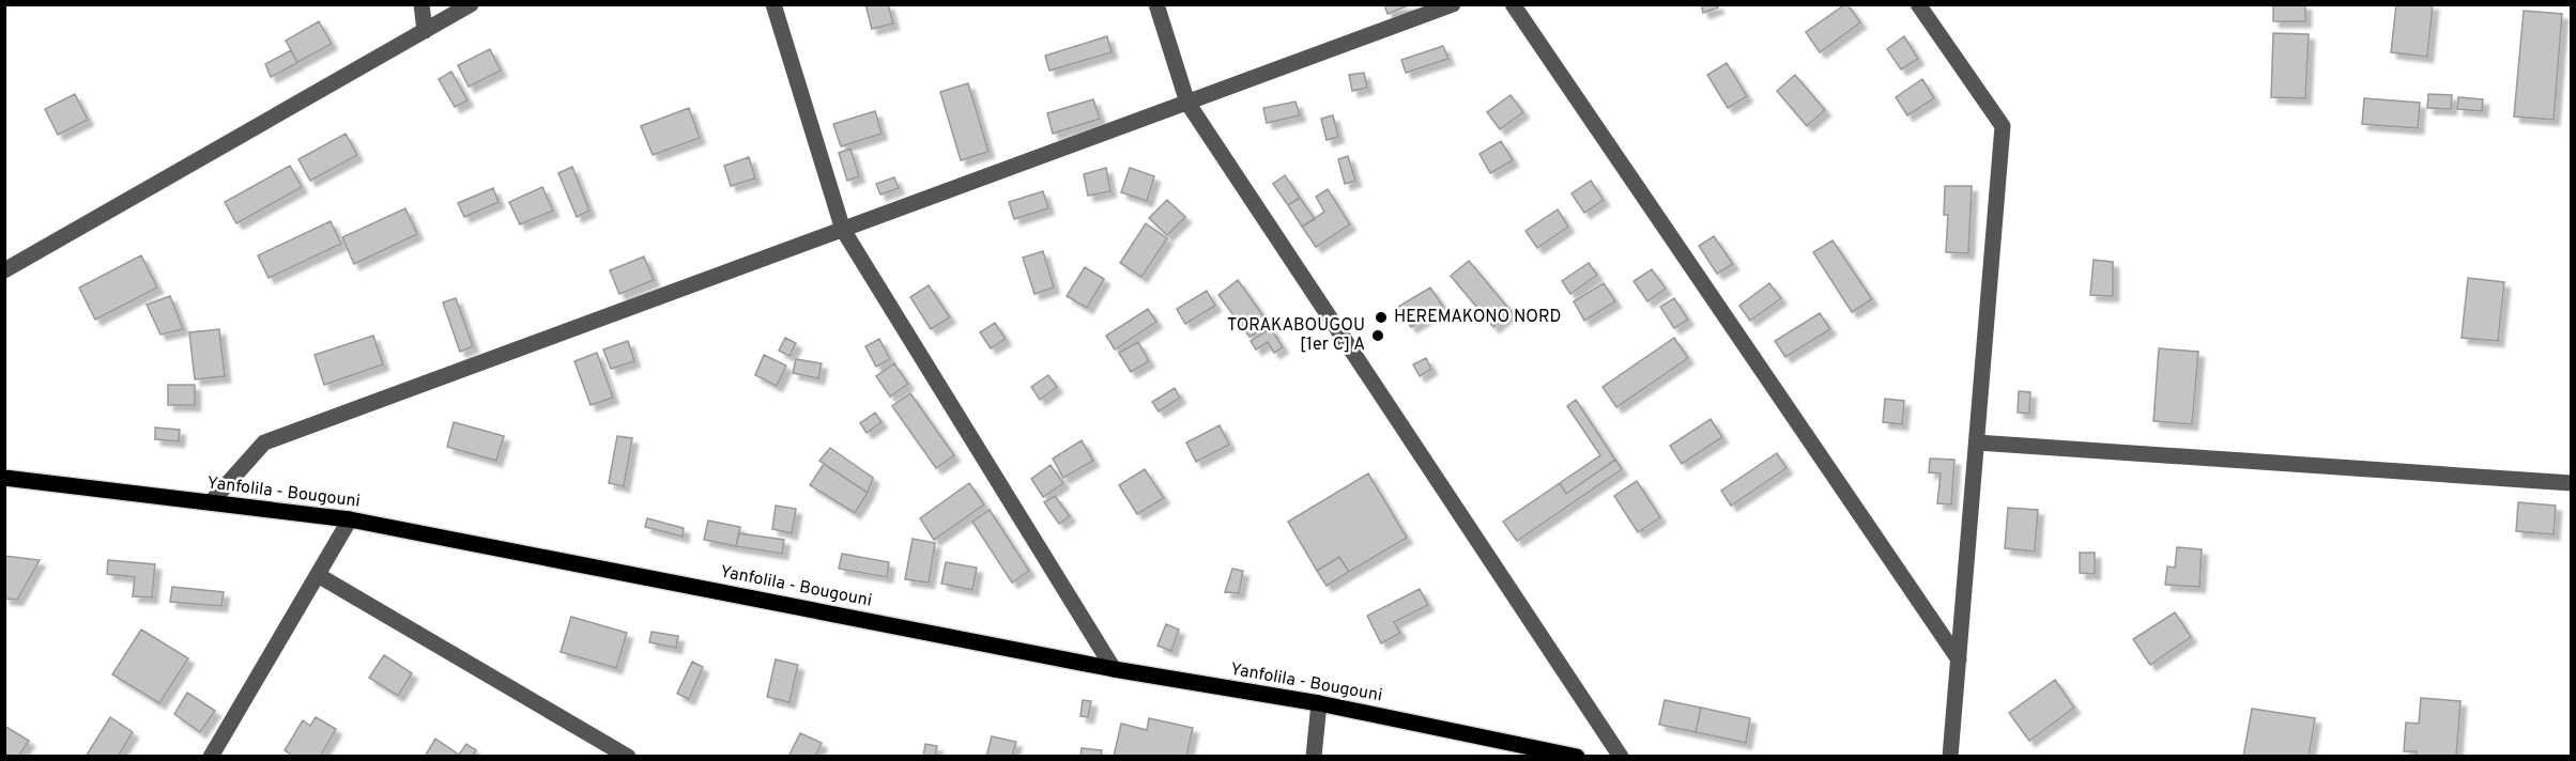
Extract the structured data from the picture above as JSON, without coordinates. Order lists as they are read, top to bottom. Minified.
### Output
{"streets":{"main road":["Yanfolila - Bougouni"]},"places":["HEREMAKONO NORD","TORAKABOUGOU [1er C] A"]}
